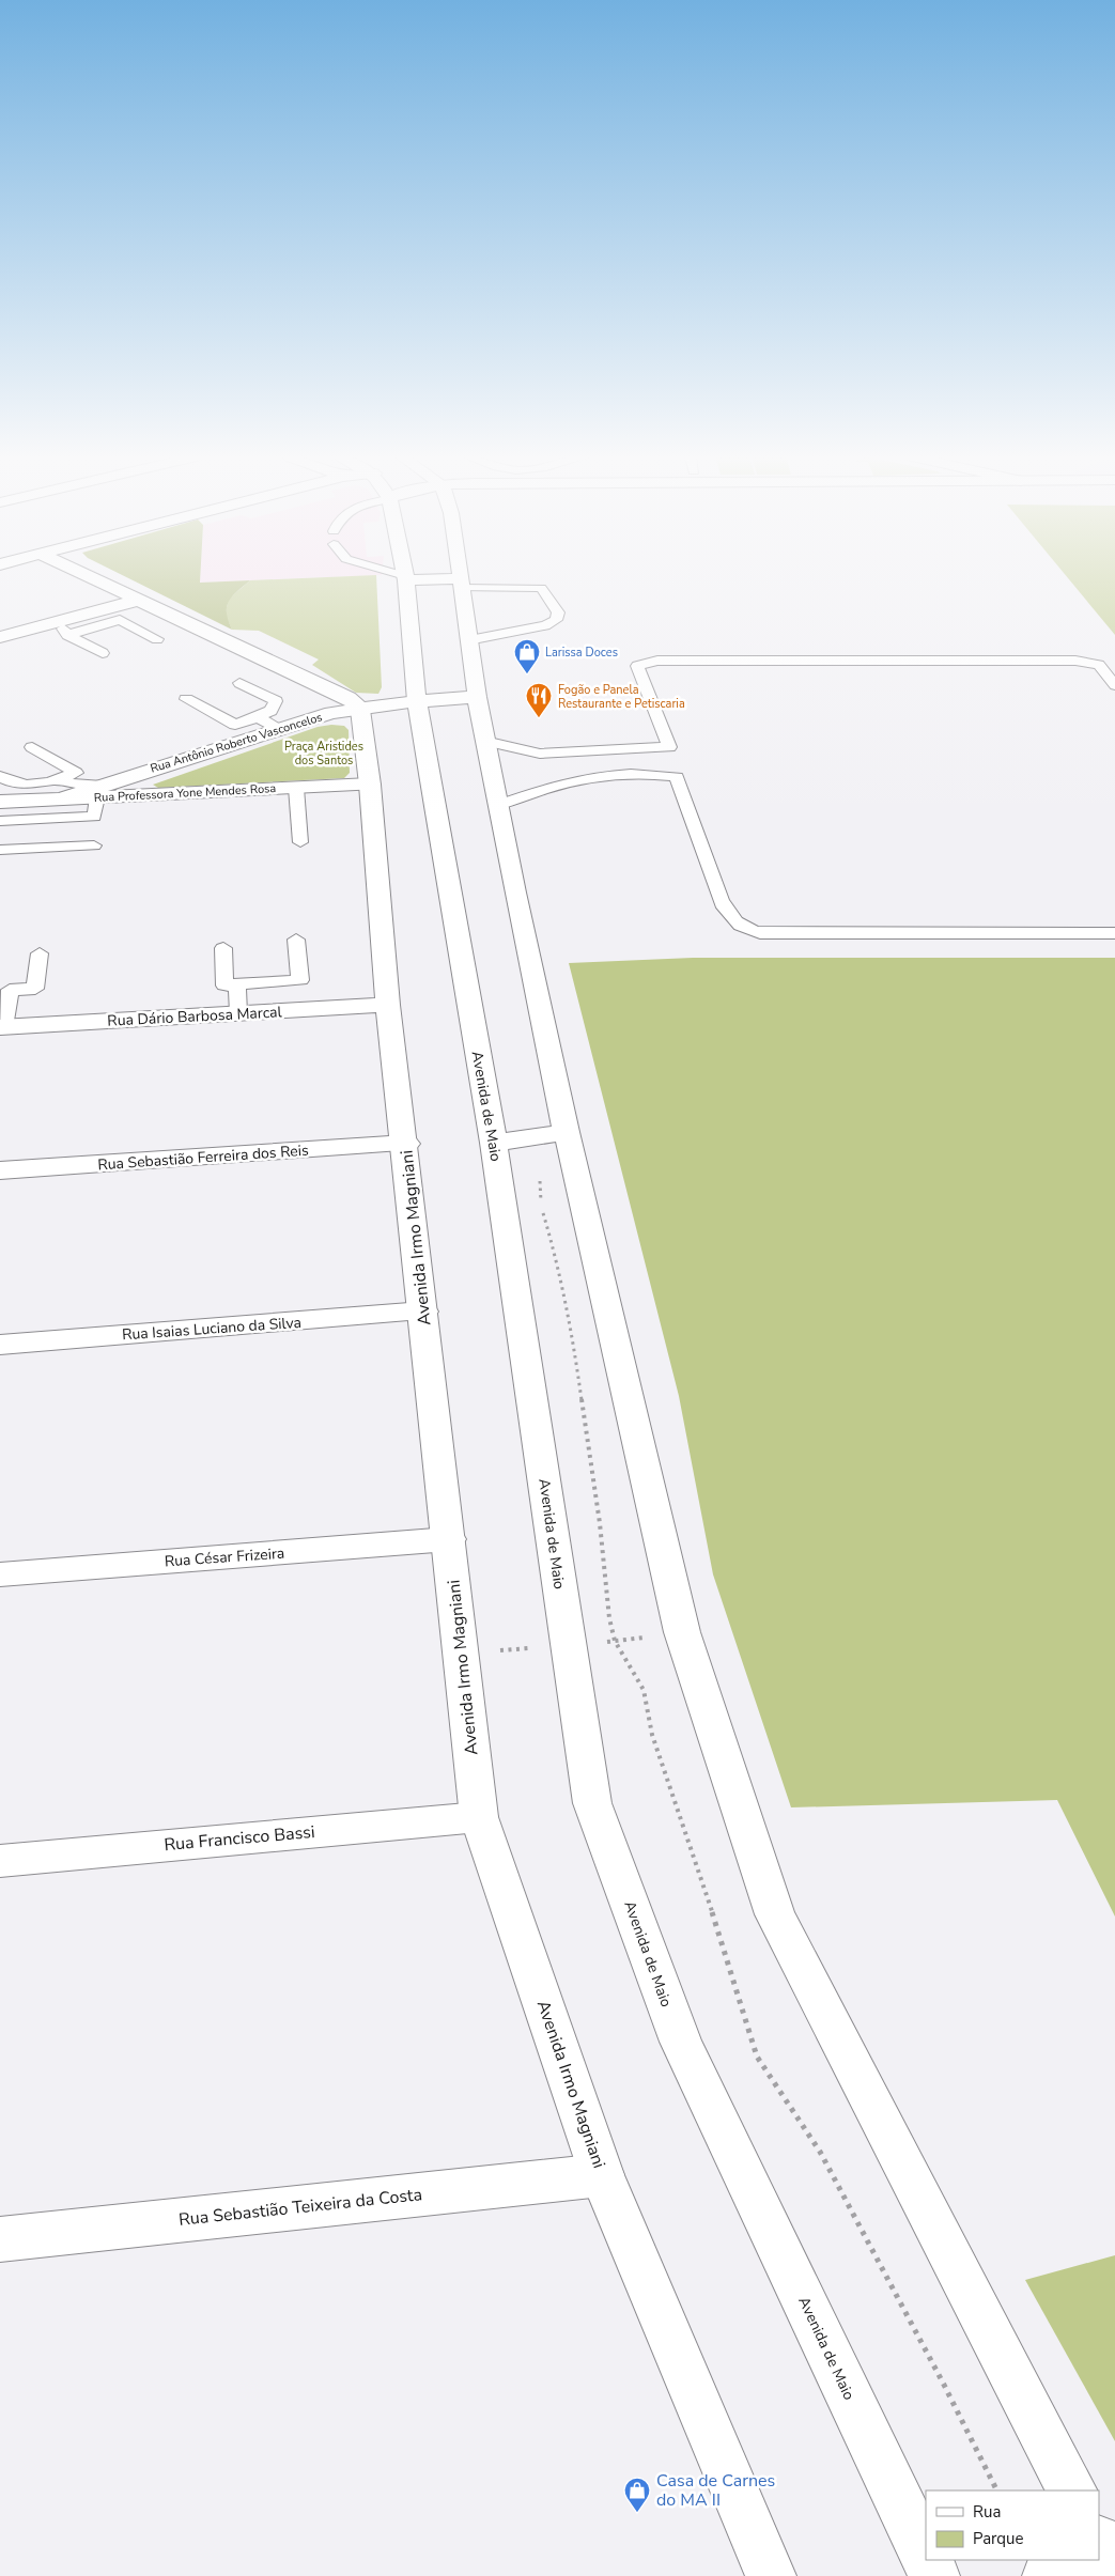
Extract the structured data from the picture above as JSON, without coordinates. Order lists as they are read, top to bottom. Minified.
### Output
{"streets":{"main road":["Rua Antônio Roberto Vasconcelos","Rua Professora Yone Mendes Rosa","Rua Dário Barbosa Marcal","Avenida de Maio","Rua Sebastião Ferreira dos Reis","Avenida Irmo Magniani","Rua Isaias Luciano da Silva","Rua César Frizeira","Rua Francisco Bassi","Rua Sebastião Teixeira da Costa"]},"crossings":[["Rua Antônio Roberto Vasconcelos","Rua Professora Yone Mendes Rosa"],["Rua Antônio Roberto Vasconcelos","Avenida de Maio"],["Rua Antônio Roberto Vasconcelos","Avenida Irmo Magniani"],["Rua Professora Yone Mendes Rosa","Avenida Irmo Magniani"],["Rua Dário Barbosa Marcal","Avenida Irmo Magniani"],["Rua Sebastião Ferreira dos Reis","Avenida Irmo Magniani"],["Avenida Irmo Magniani","Rua Isaias Luciano da Silva"],["Avenida Irmo Magniani","Rua César Frizeira"],["Avenida Irmo Magniani","Rua Francisco Bassi"],["Avenida Irmo Magniani","Rua Sebastião Teixeira da Costa"]],"parks":["Praça Aristides dos Santos"],"places":{"shop":["Larissa Doces","Casa de Carnes do MA II"],"restaurant":["Fogão e Panela Restaurante e Petiscaria"]},"legend":["Rua","Parque"]}
